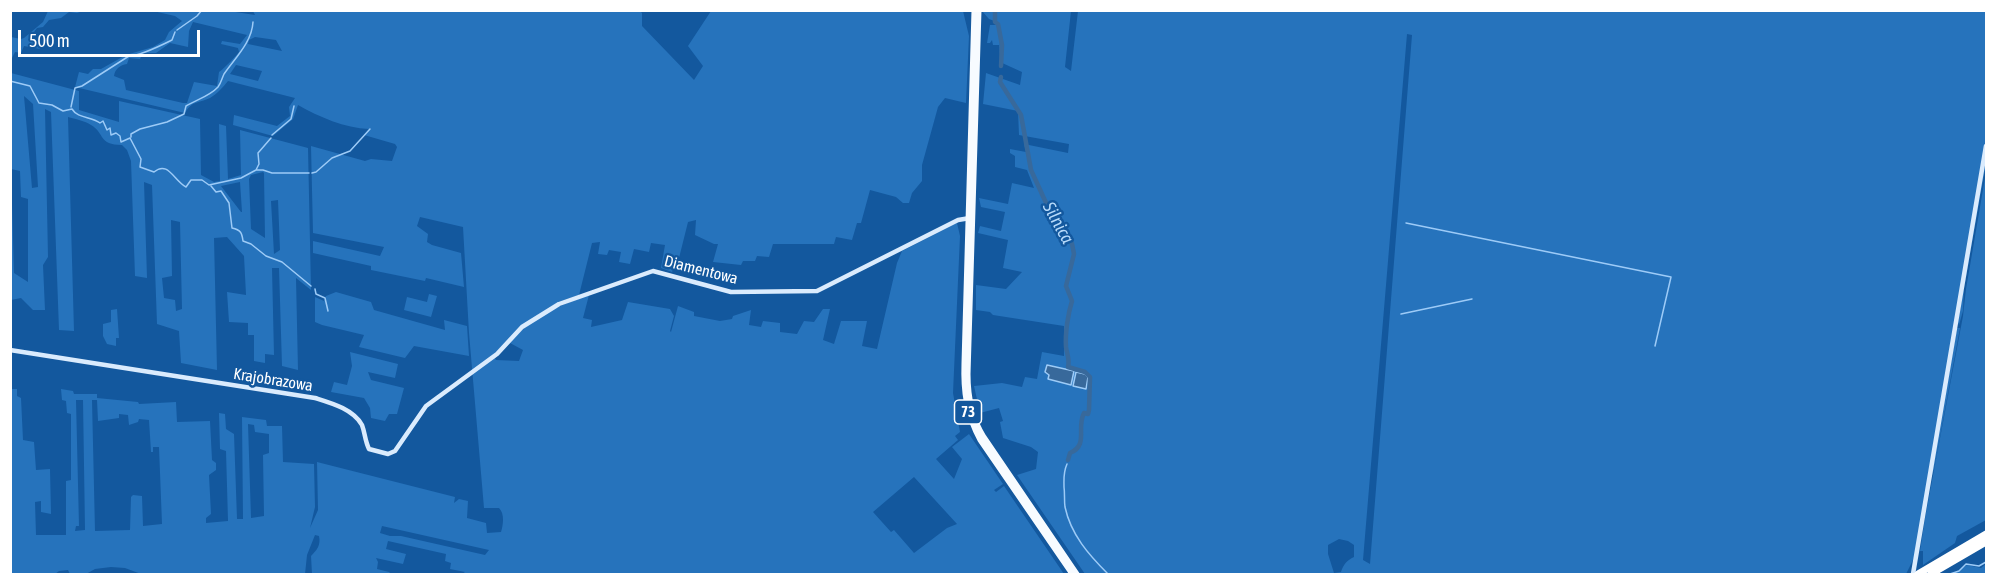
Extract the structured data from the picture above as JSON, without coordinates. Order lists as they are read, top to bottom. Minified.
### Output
{"streets":{"main road":["73"],"street":["Diamentowa","Krajobrazowa"]},"crossings":[["Diamentowa","Krajobrazowa"],["Diamentowa","73"]],"water":["Silnica"],"scale_bar":"500 m"}
